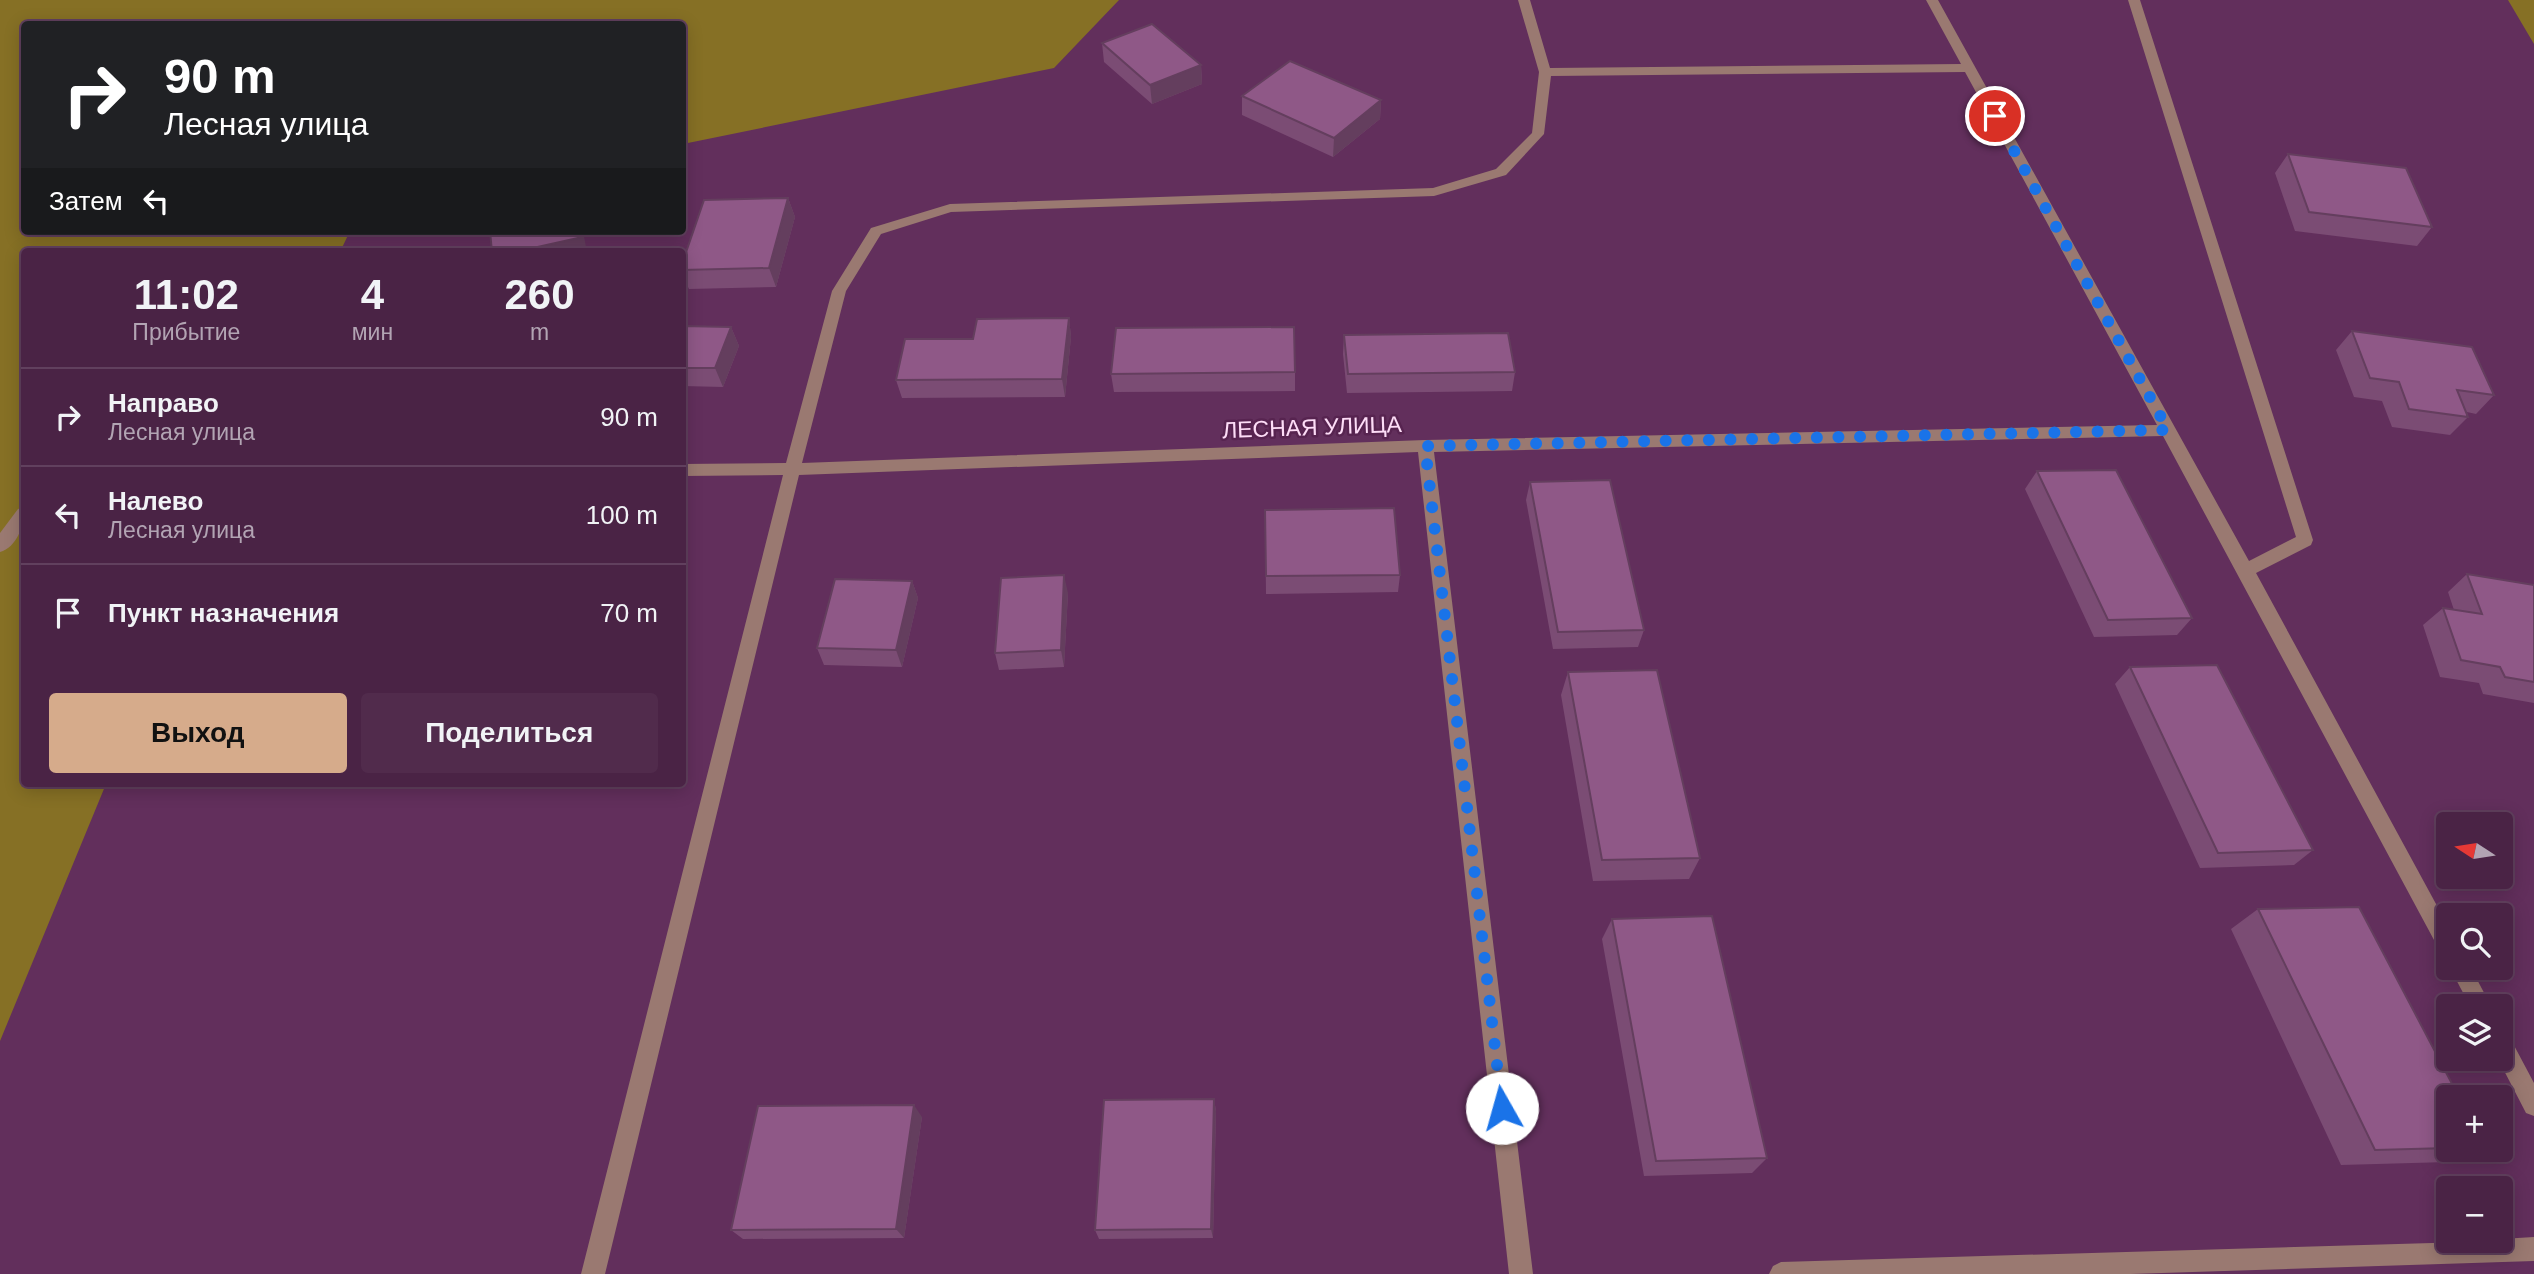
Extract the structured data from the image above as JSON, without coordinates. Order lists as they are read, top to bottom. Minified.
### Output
{"streets":{"street":["ЛЕСНАЯ УЛИЦА"]},"north":"left","page":{"turn":["90 m","Лесная улица"],"then":"Затем","eta":["11:02","Прибытие","4","мин","260","m"],"list":[{"name":"Направо","note":"Лесная улица","value":"90 m"},{"name":"Налево","note":"Лесная улица","value":"100 m"},{"name":"Пункт назначения","value":"70 m"}],"buttons":["Выход","Поделиться"],"map_buttons":["+","−"]}}
